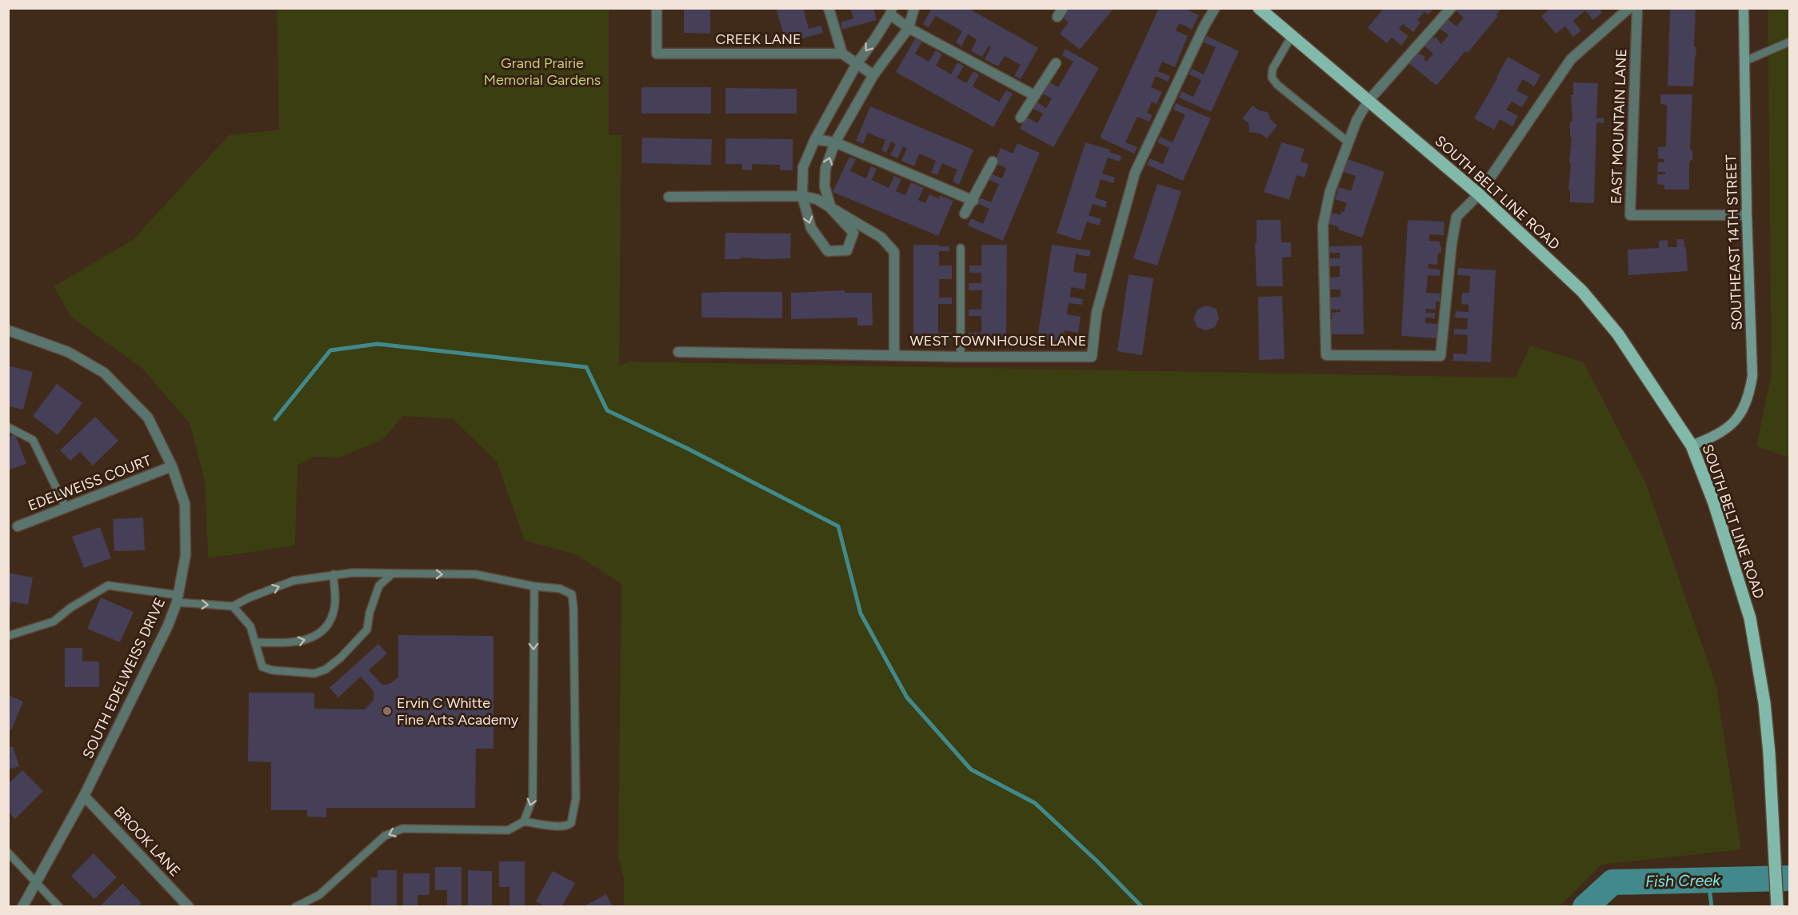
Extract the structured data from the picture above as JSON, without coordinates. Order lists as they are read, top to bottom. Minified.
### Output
{"streets":{"main road":["SOUTH BELT LINE ROAD"],"street":["CREEK LANE","EAST MOUNTAIN LANE","SOUTHEAST 14TH STREET","WEST TOWNHOUSE LANE","EDELWEISS COURT","SOUTH EDELWEISS DRIVE","BROOK LANE"]},"crossings":[["EAST MOUNTAIN LANE","SOUTH BELT LINE ROAD"],["EAST MOUNTAIN LANE","SOUTHEAST 14TH STREET"],["SOUTH BELT LINE ROAD","SOUTHEAST 14TH STREET"],["EDELWEISS COURT","SOUTH EDELWEISS DRIVE"],["SOUTH EDELWEISS DRIVE","BROOK LANE"]],"water":["Fish Creek"],"parks":["Grand Prairie Memorial Gardens"],"places":["Ervin C Whitte Fine Arts Academy"]}
